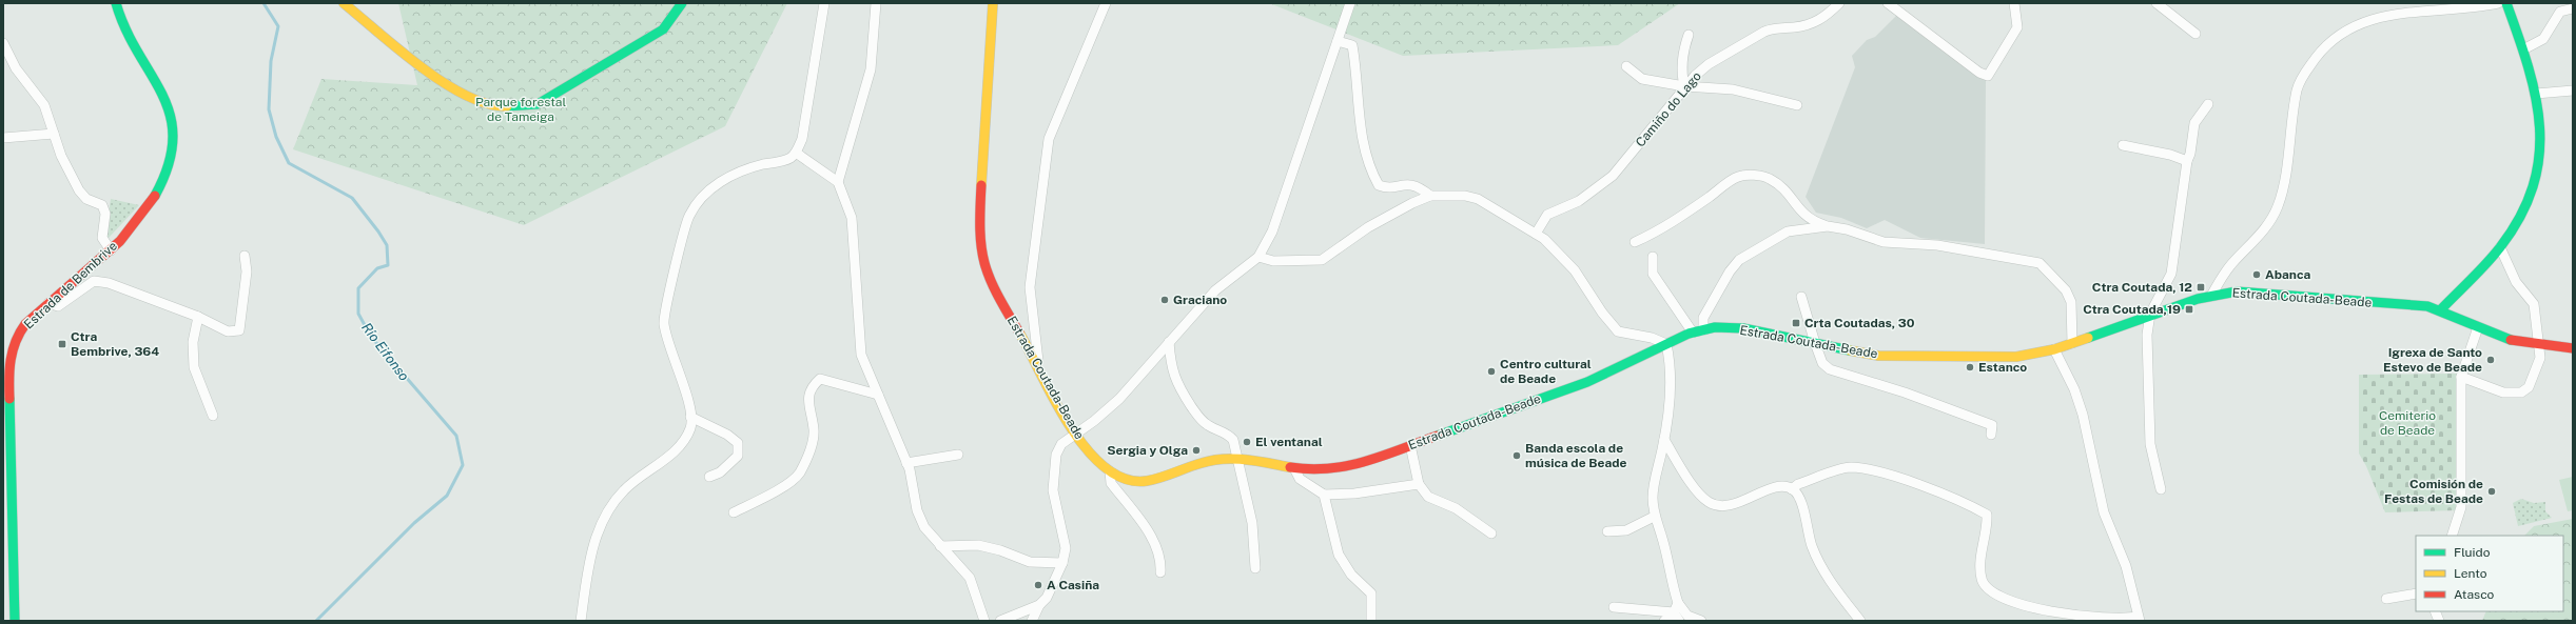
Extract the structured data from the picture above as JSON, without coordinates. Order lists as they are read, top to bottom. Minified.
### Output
{"streets":{"street":["Camiño do Lago","Estrada de Bembrive","Estrada Coutada-Beade"]},"water":["Río Eifonso"],"parks":["Parque forestal de Tameiga","Cemiterio de Beade"],"places":{"other":["Abanca","Graciano","Igrexa de Santo Estevo de Beade","Estanco","Centro cultural de Beade","El ventanal","Sergia y Olga","Banda escola de música de Beade","Comisión de Festas de Beade","A Casiña"],"transit":["Ctra Coutada, 12","Ctra Coutada,19","Crta Coutadas, 30","Ctra Bembrive, 364"]},"legend":["Fluido","Lento","Atasco"]}
